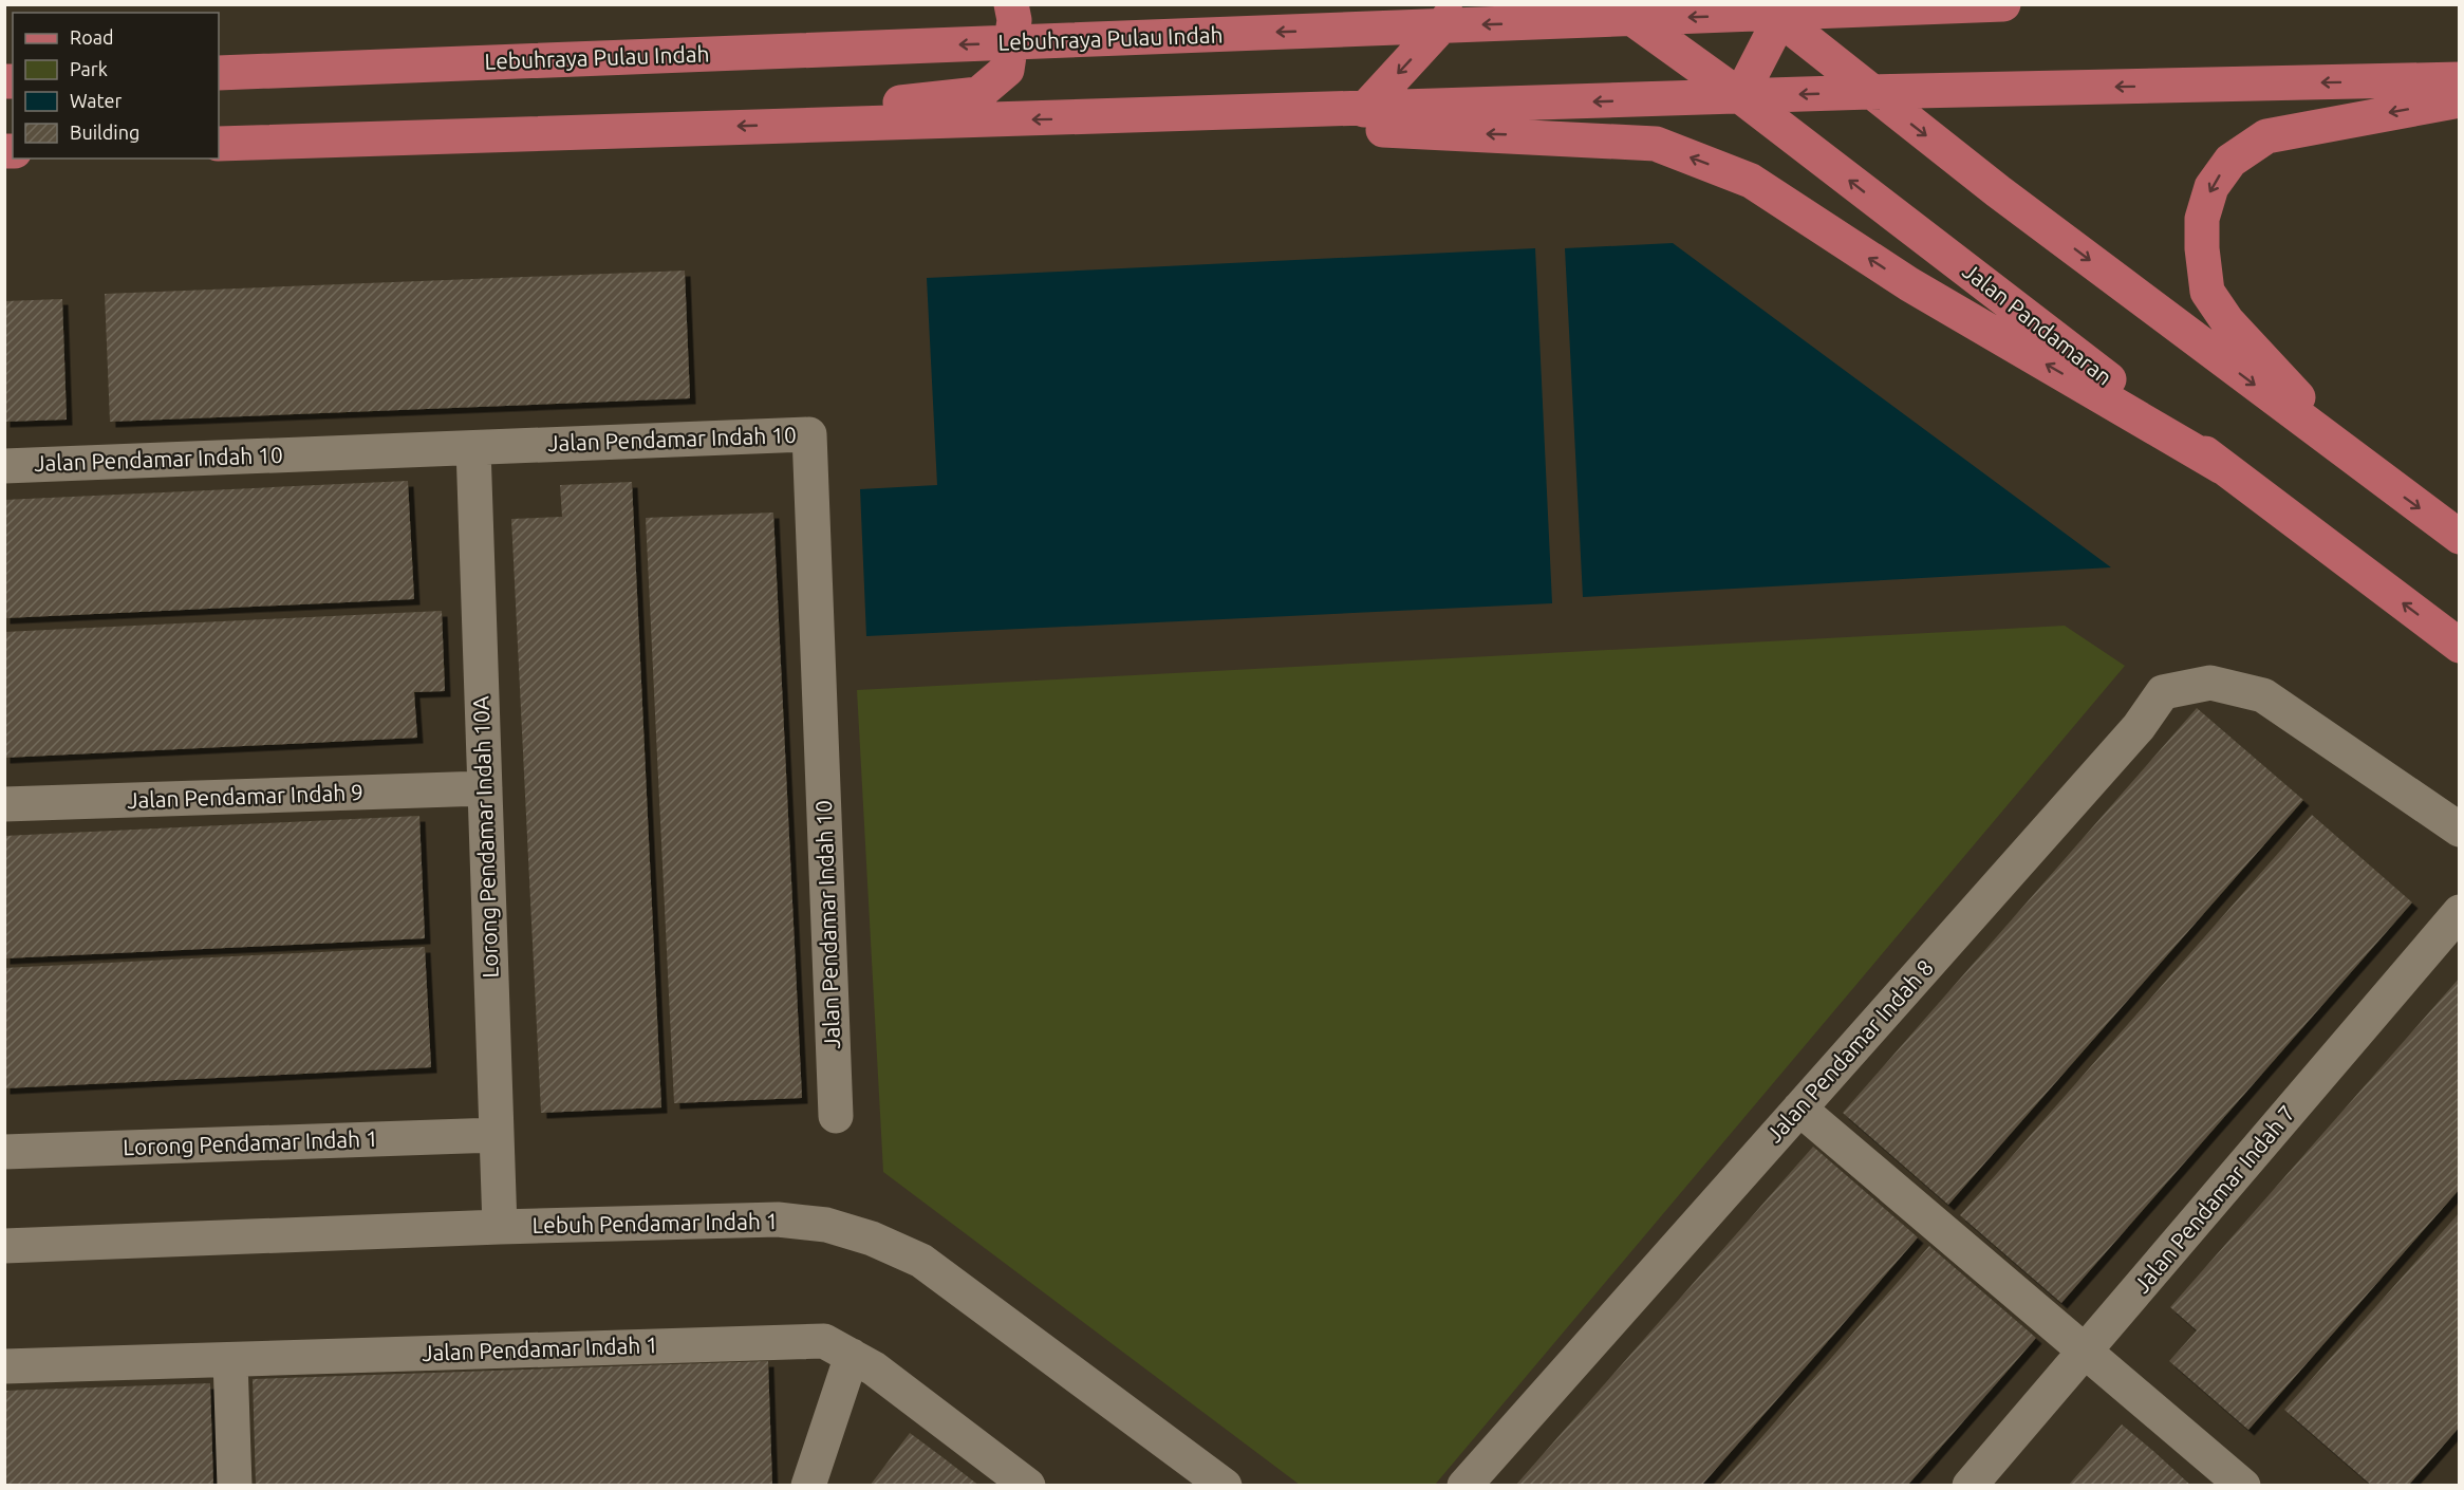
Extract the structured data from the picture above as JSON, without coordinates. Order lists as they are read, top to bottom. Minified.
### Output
{"streets":{"main road":["Lebuhraya Pulau Indah","Jalan Pandamaran"],"street":["Jalan Pendamar Indah 10","Jalan Pendamar Indah 9","Lorong Pendamar Indah 10A","Jalan Pendamar Indah 8","Lorong Pendamar Indah 1","Jalan Pendamar Indah 7","Lebuh Pendamar Indah 1","Jalan Pendamar Indah 1"]},"crossings":[["Jalan Pendamar Indah 10","Lorong Pendamar Indah 10A"],["Jalan Pendamar Indah 9","Lorong Pendamar Indah 10A"],["Lorong Pendamar Indah 10A","Lorong Pendamar Indah 1"],["Lorong Pendamar Indah 10A","Lebuh Pendamar Indah 1"]],"legend":["Road","Park","Water","Building"]}
